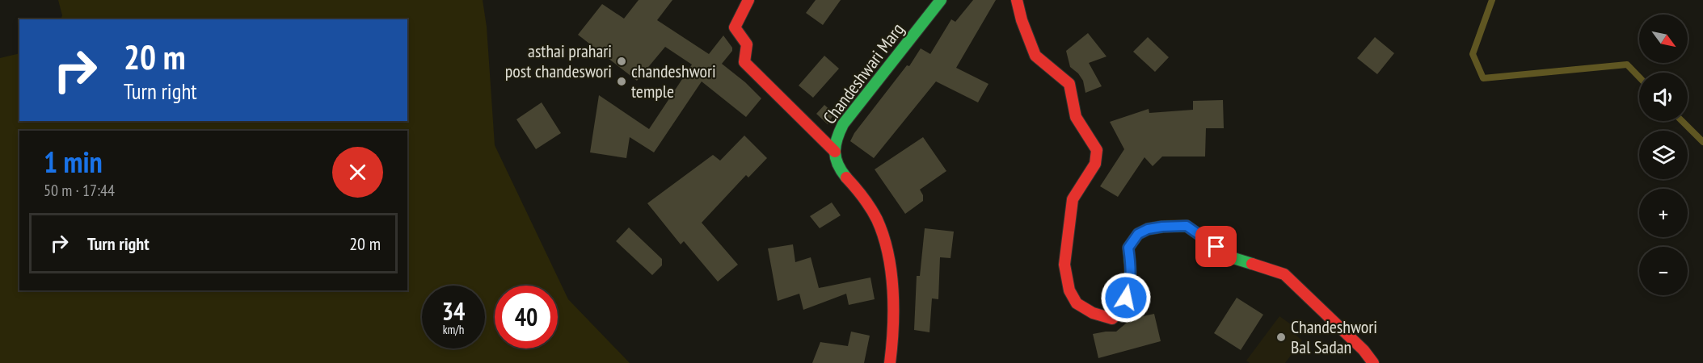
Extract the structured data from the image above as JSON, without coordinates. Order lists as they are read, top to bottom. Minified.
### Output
{"streets":{"street":["Chandeshwari Marg"]},"places":["asthai prahari post chandeswori","chandeshwori temple","Chandeshwori Bal Sadan"],"north":"bottom right","page":{"map_buttons":["+","−"],"turn":["20 m","Turn right"],"heading":["1 min","50 m · 17:44"],"list":[{"name":"Turn right","value":"20 m"}],"speed":"34 km/h","limit":"40"}}
